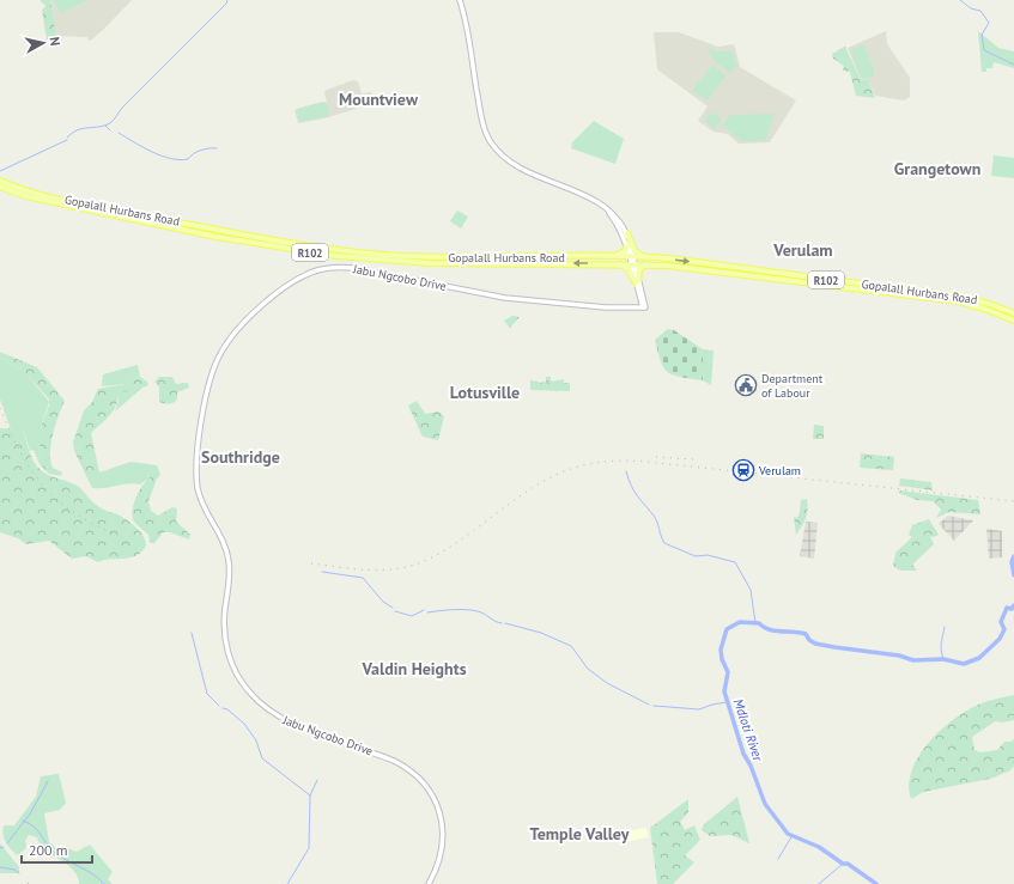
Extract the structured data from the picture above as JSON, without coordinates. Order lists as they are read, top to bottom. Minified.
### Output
{"streets":{"main road":["Gopalall Hurbans Road","R102","Jabu Ngcobo Drive"]},"districts":["Mountview","Grangetown","Verulam","Lotusville","Southridge","Valdin Heights","Temple Valley"],"water":["Mdloti River"],"places":{"public building":["Department of Labour"],"station":["Verulam"]},"scale_bar":"200 m","north":"right"}
